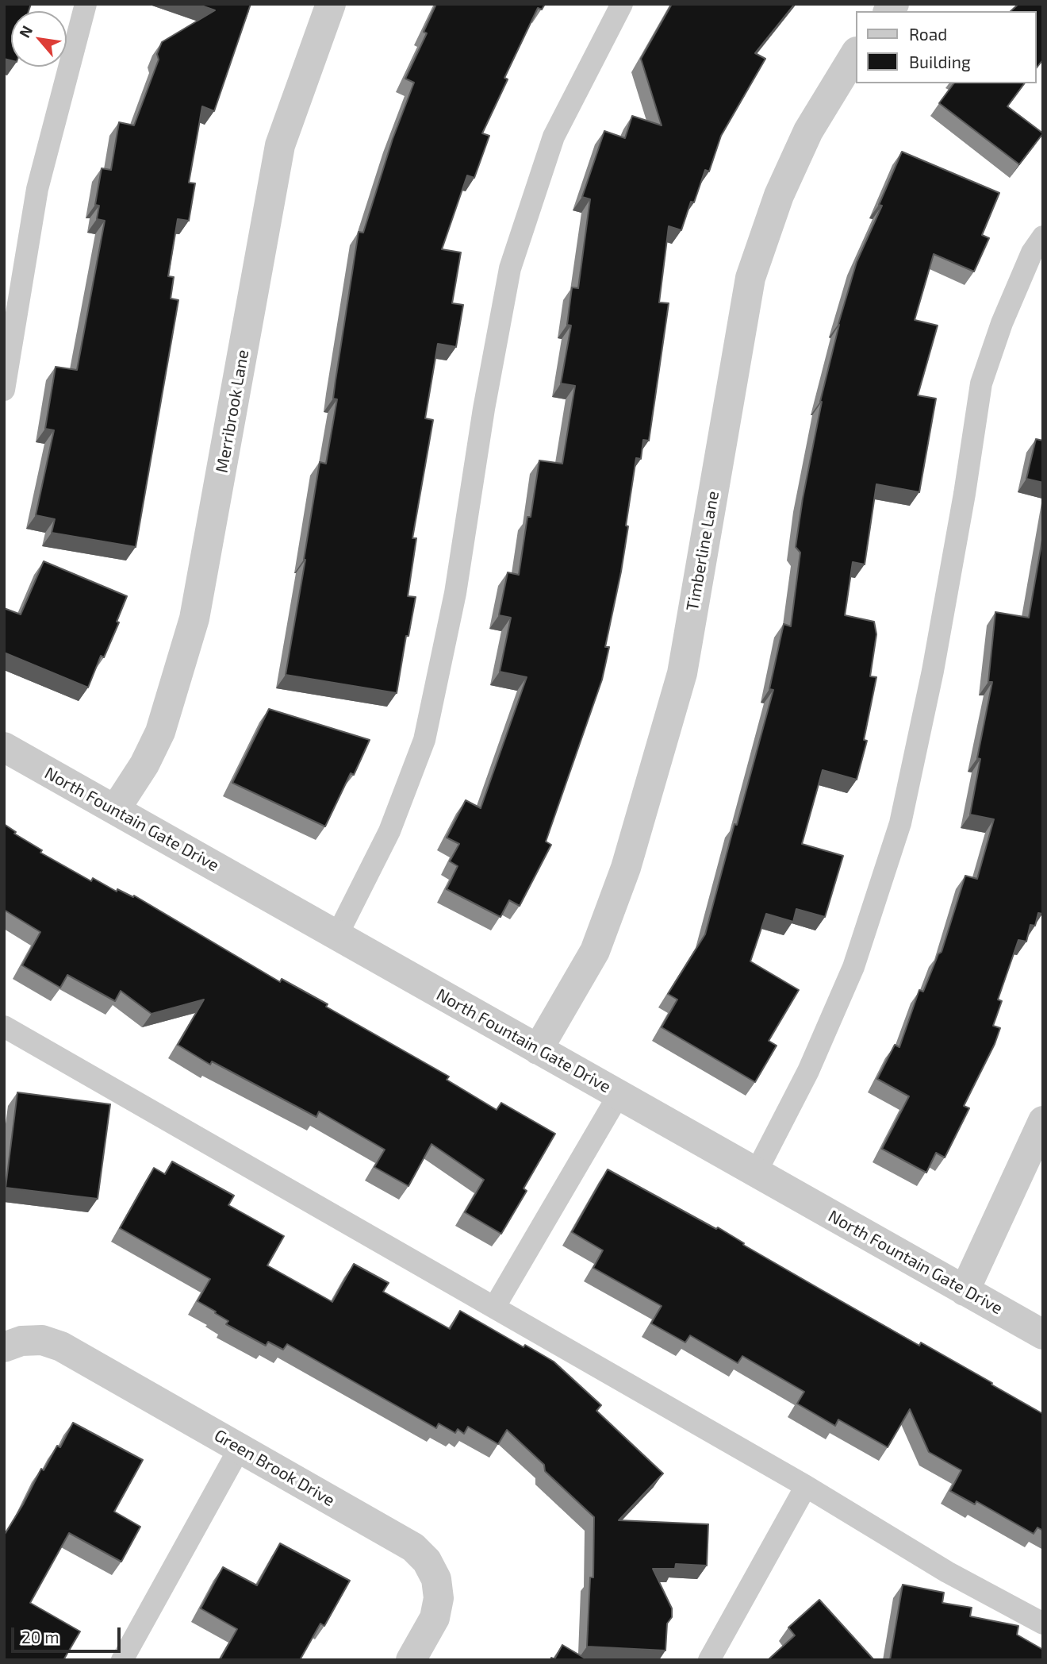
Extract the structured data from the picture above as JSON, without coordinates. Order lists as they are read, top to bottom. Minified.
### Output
{"streets":{"street":["Merribrook Lane","Timberline Lane","North Fountain Gate Drive","Green Brook Drive"]},"crossings":[["Merribrook Lane","North Fountain Gate Drive"],["Timberline Lane","North Fountain Gate Drive"]],"legend":["Road","Building"],"scale_bar":"20 m","north":"top left"}
